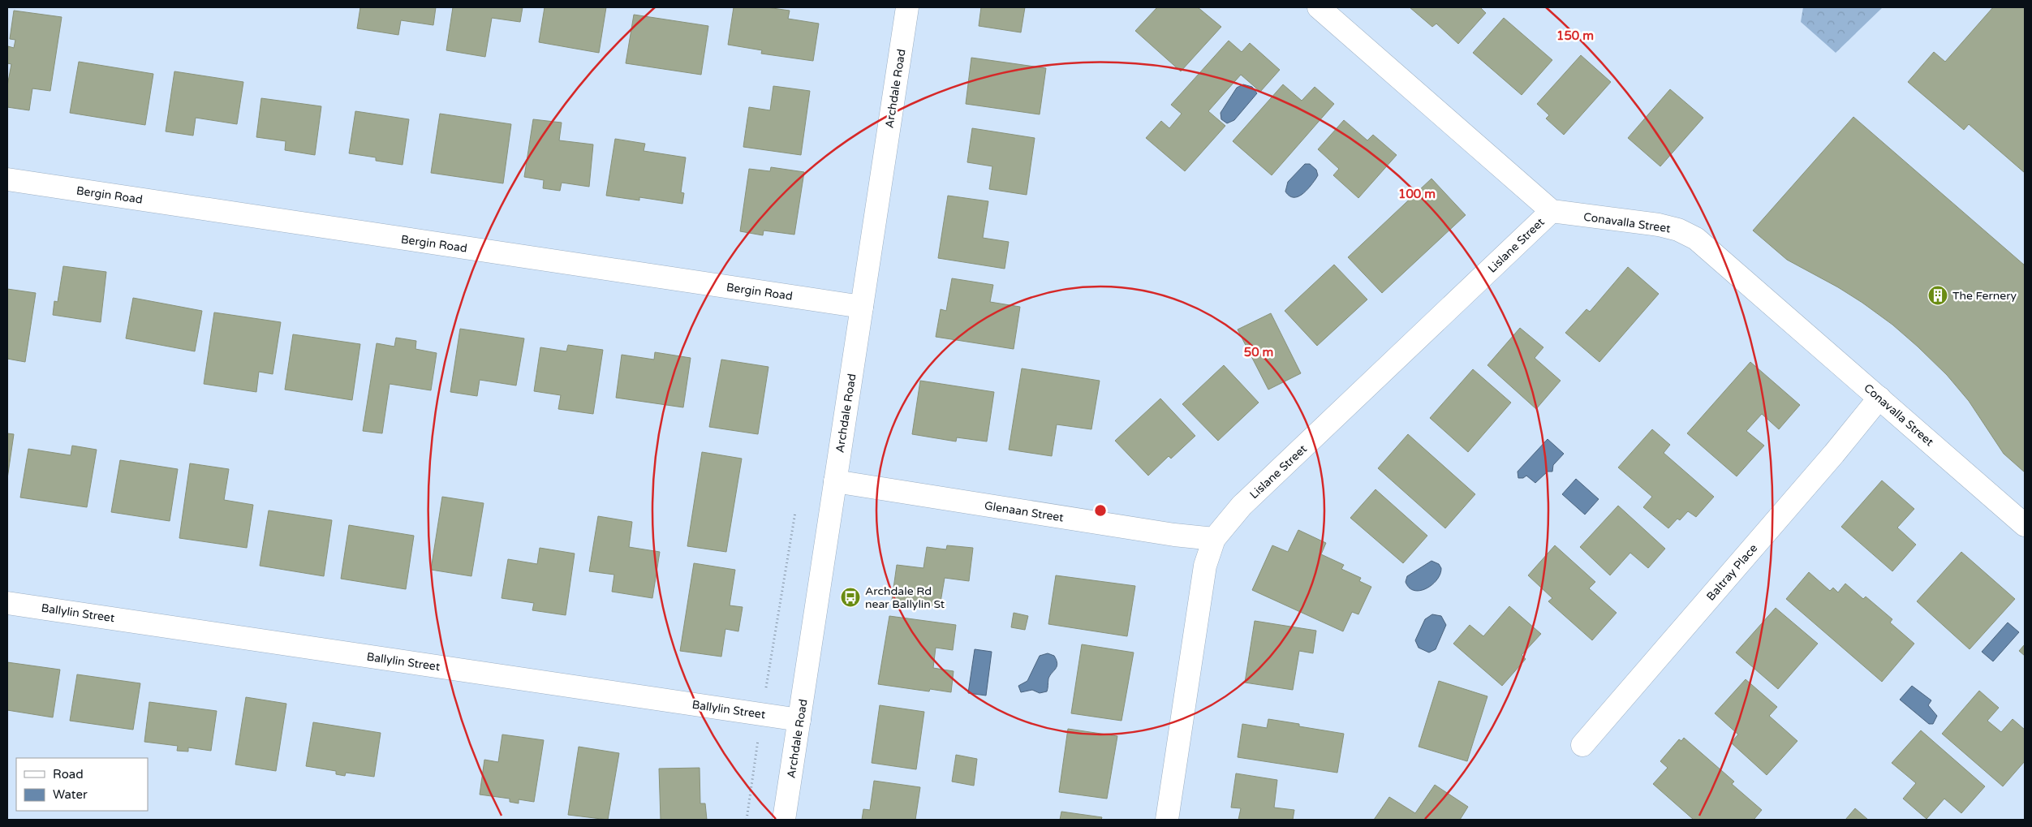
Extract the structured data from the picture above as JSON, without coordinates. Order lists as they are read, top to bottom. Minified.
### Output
{"streets":{"street":["Archdale Road","Bergin Road","Conavalla Street","Lislane Street","Glenaan Street","Baltray Place","Ballylin Street"]},"crossings":[["Archdale Road","Bergin Road"],["Archdale Road","Glenaan Street"],["Archdale Road","Ballylin Street"],["Conavalla Street","Lislane Street"],["Conavalla Street","Baltray Place"],["Lislane Street","Glenaan Street"]],"places":{"building":["The Fernery"],"bus stop":["Archdale Rd near Ballylin St"]},"legend":["Road","Water"],"rings":["150 m","100 m","50 m"]}
